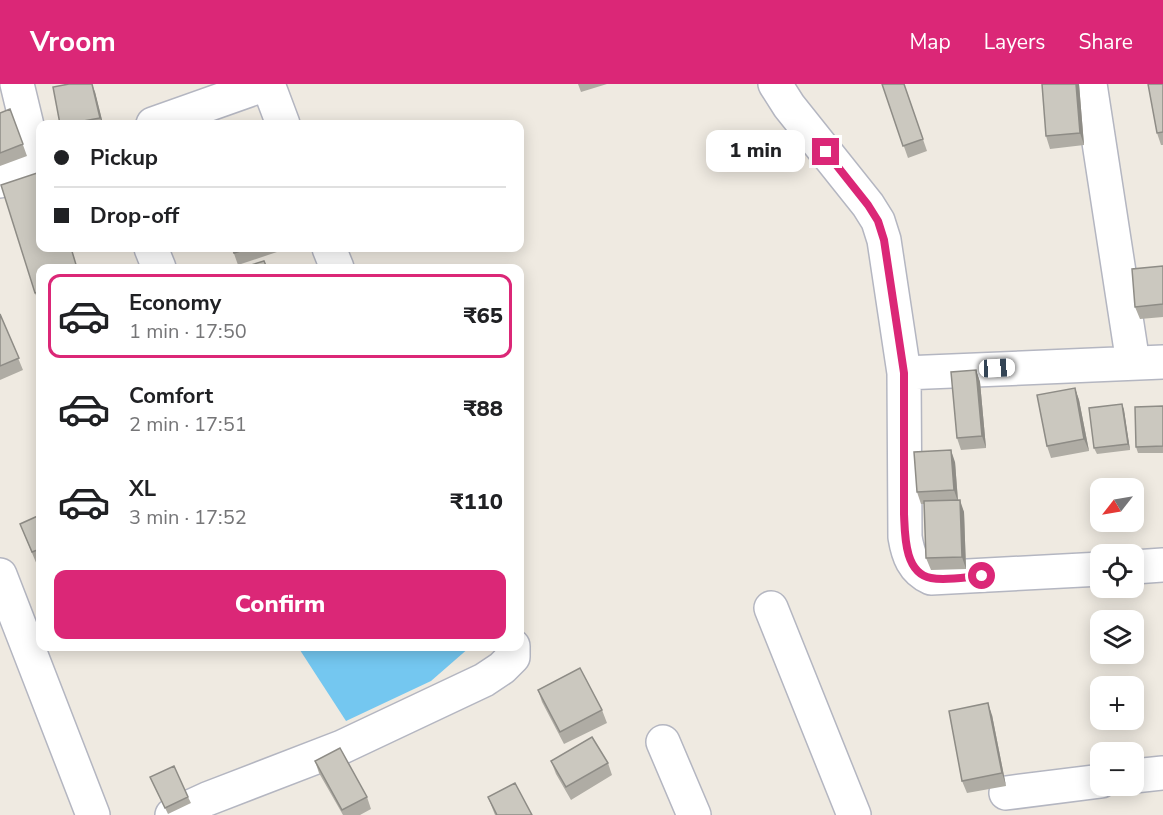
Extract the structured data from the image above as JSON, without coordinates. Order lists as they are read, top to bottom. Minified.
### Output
{"north":"bottom left","page":{"header":"Vroom","nav":["Map","Layers","Share"],"banner":["Pickup","Drop-off"],"bubble":"1 min","list":[{"name":"Economy","note":"1 min · 17:50","value":"₹65"},{"name":"Comfort","note":"2 min · 17:51","value":"₹88"},{"name":"XL","note":"3 min · 17:52","value":"₹110"}],"map_buttons":["+","−"],"buttons":"Confirm"}}
